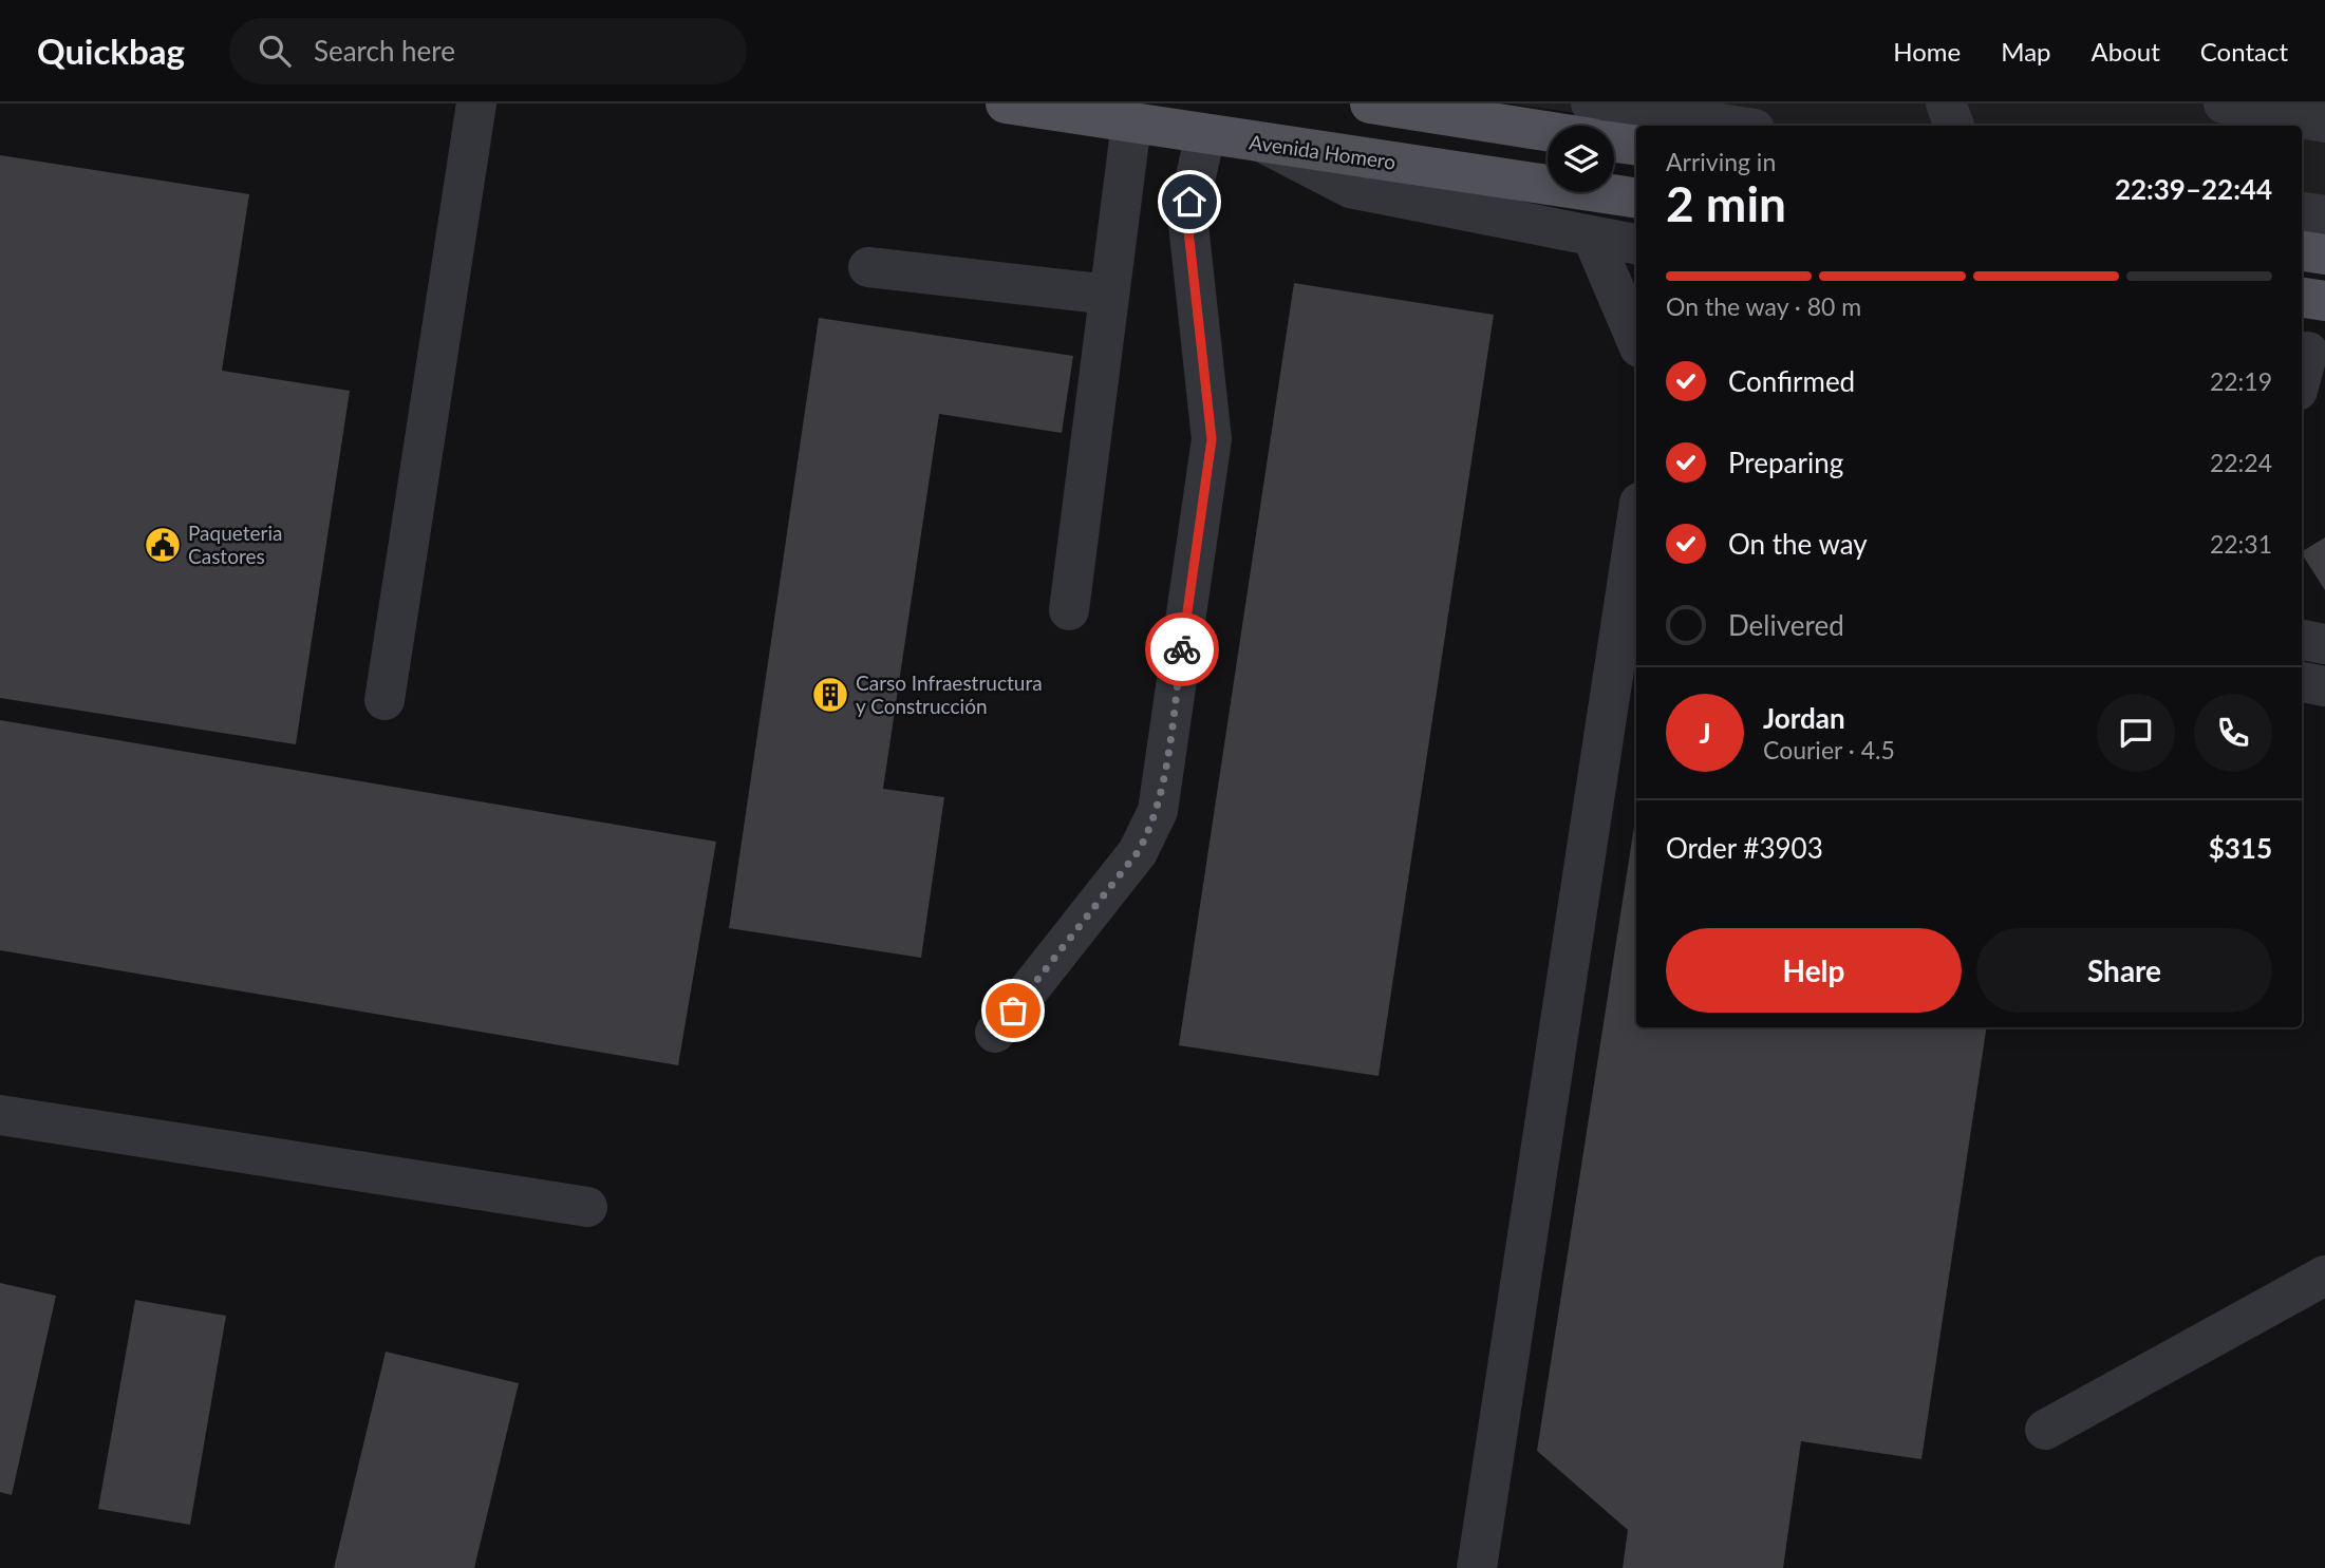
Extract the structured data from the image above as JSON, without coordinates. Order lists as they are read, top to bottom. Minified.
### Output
{"streets":{"main road":["Avenida Homero"]},"places":{"public building":["Paqueteria Castores"],"building":["Carso Infraestructura y Construcción"]},"page":{"header":"Quickbag","search":"Search here","nav":["Home","Map","About","Contact"],"heading":["2 min","Arriving in","22:39–22:44"],"panel":["Jordan","Courier · 4.5","Order #3903","$315"],"bar":"On the way · 80 m","list":[["Confirmed","22:19"],["Preparing","22:24"],["On the way","22:31"],"Delivered"],"round":"J","buttons":["Help","Share"]}}
